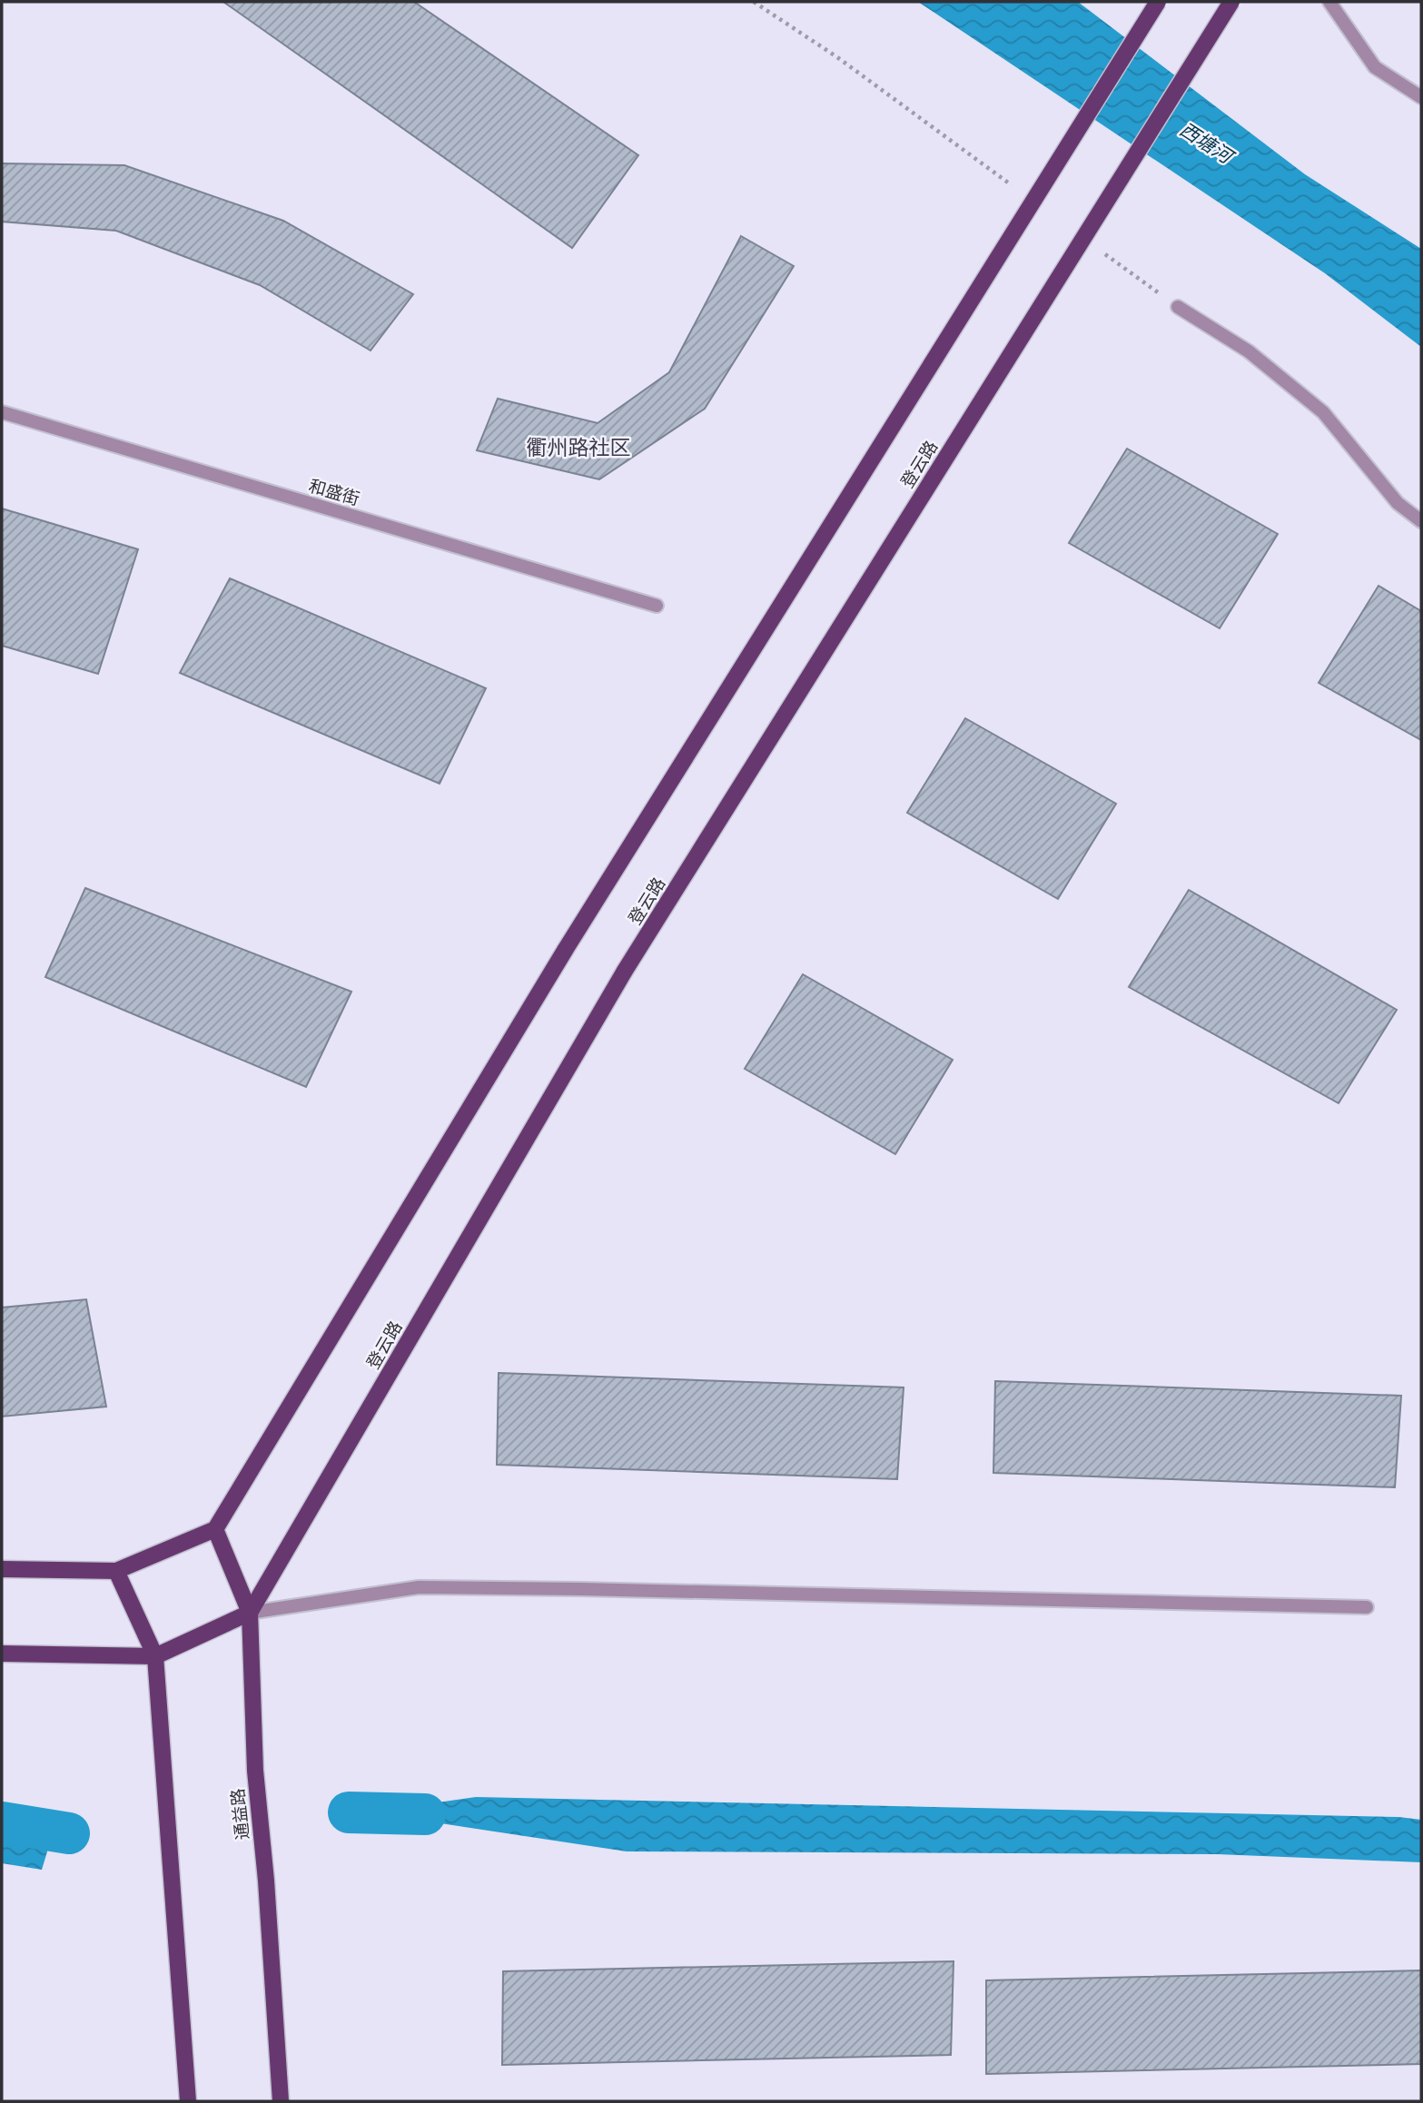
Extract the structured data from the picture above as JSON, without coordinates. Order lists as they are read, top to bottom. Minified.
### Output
{"streets":{"main road":["登云路","通益路"],"street":["和盛街"]},"crossings":[["登云路","通益路"]],"districts":["衢州路社区"],"water":["西塘河"]}
